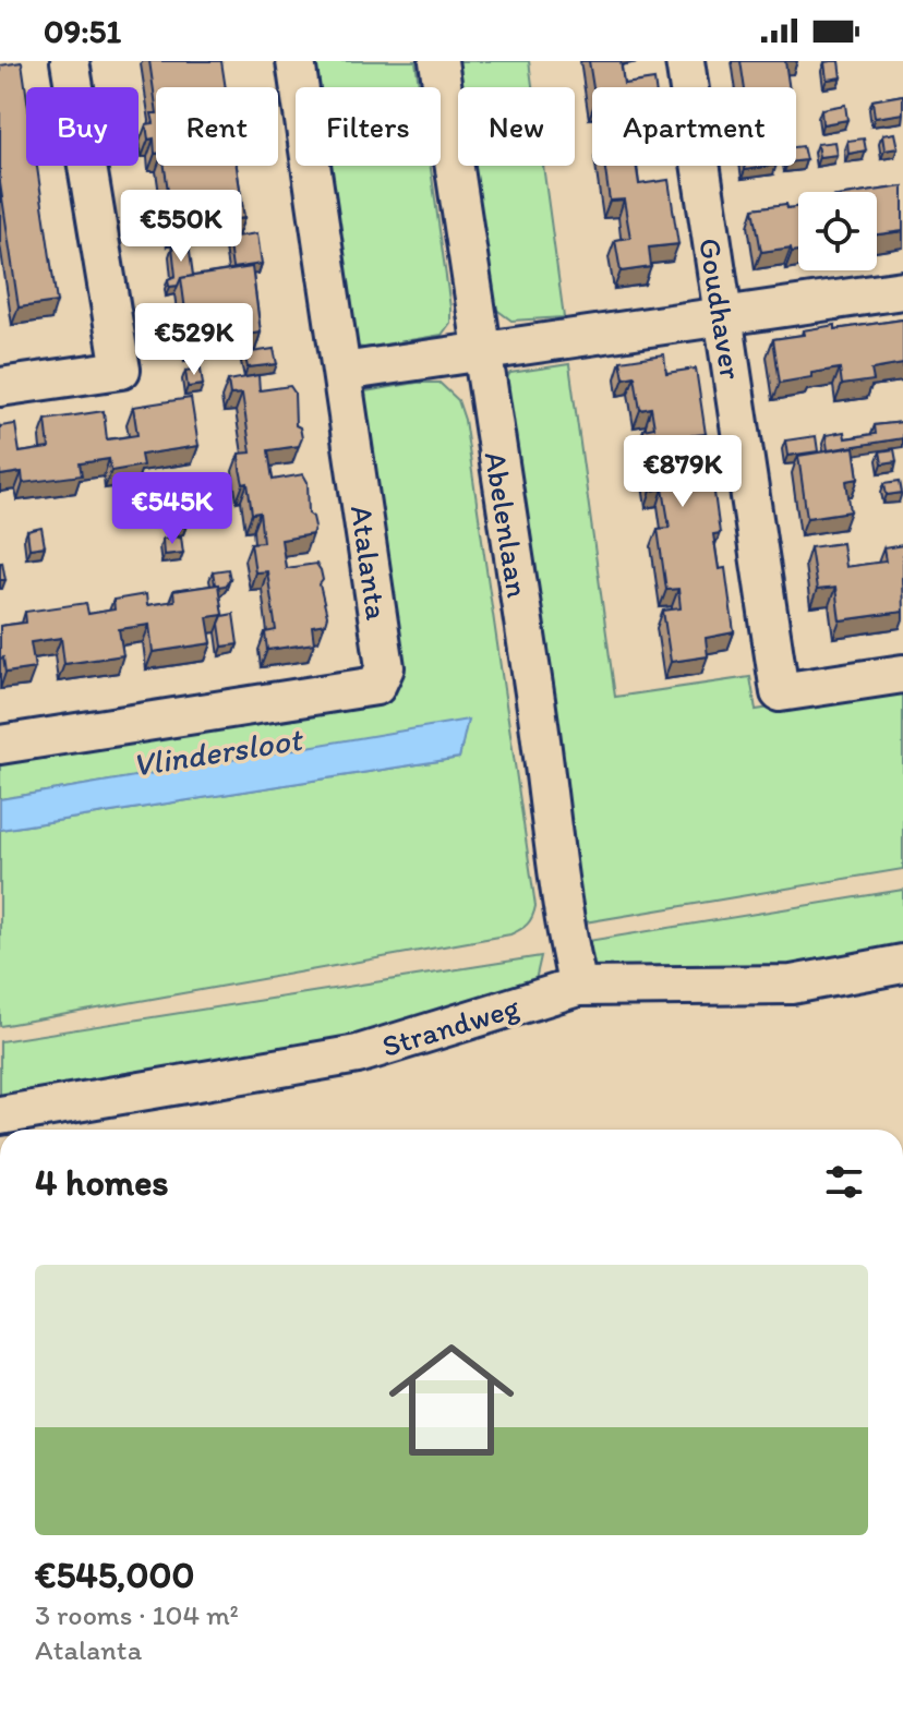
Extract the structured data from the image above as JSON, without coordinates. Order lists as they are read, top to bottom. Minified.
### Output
{"streets":{"street":["Goudhaver","Abelenlaan","Atalanta","Strandweg"]},"crossings":[["Abelenlaan","Strandweg"]],"water":["Vlindersloot"],"page":{"status":"09:51","chip":["Buy","Rent","Filters","New","Apartment"],"price":["€550K","€529K","€879K","€545K"],"heading":"4 homes","list":[{"name":"€545,000","note":"3 rooms · 104 m² · Atalanta"}]}}
